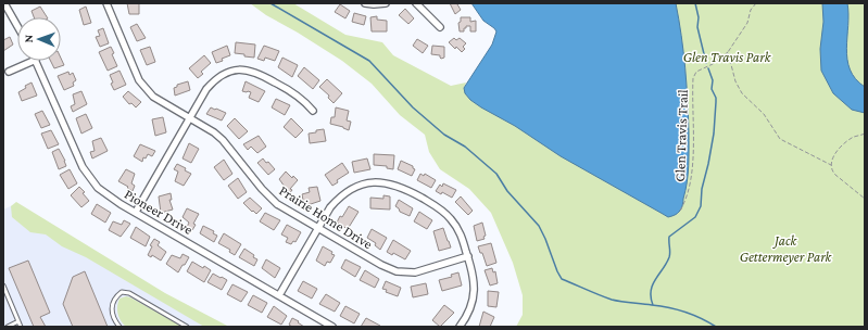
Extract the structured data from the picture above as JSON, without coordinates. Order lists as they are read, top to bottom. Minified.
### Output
{"streets":{"street":["Pioneer Drive","Prairie Home Drive"],"path":["Glen Travis Trail"]},"parks":["Glen Travis Park","Jack Gettermeyer Park"],"north":"left"}
